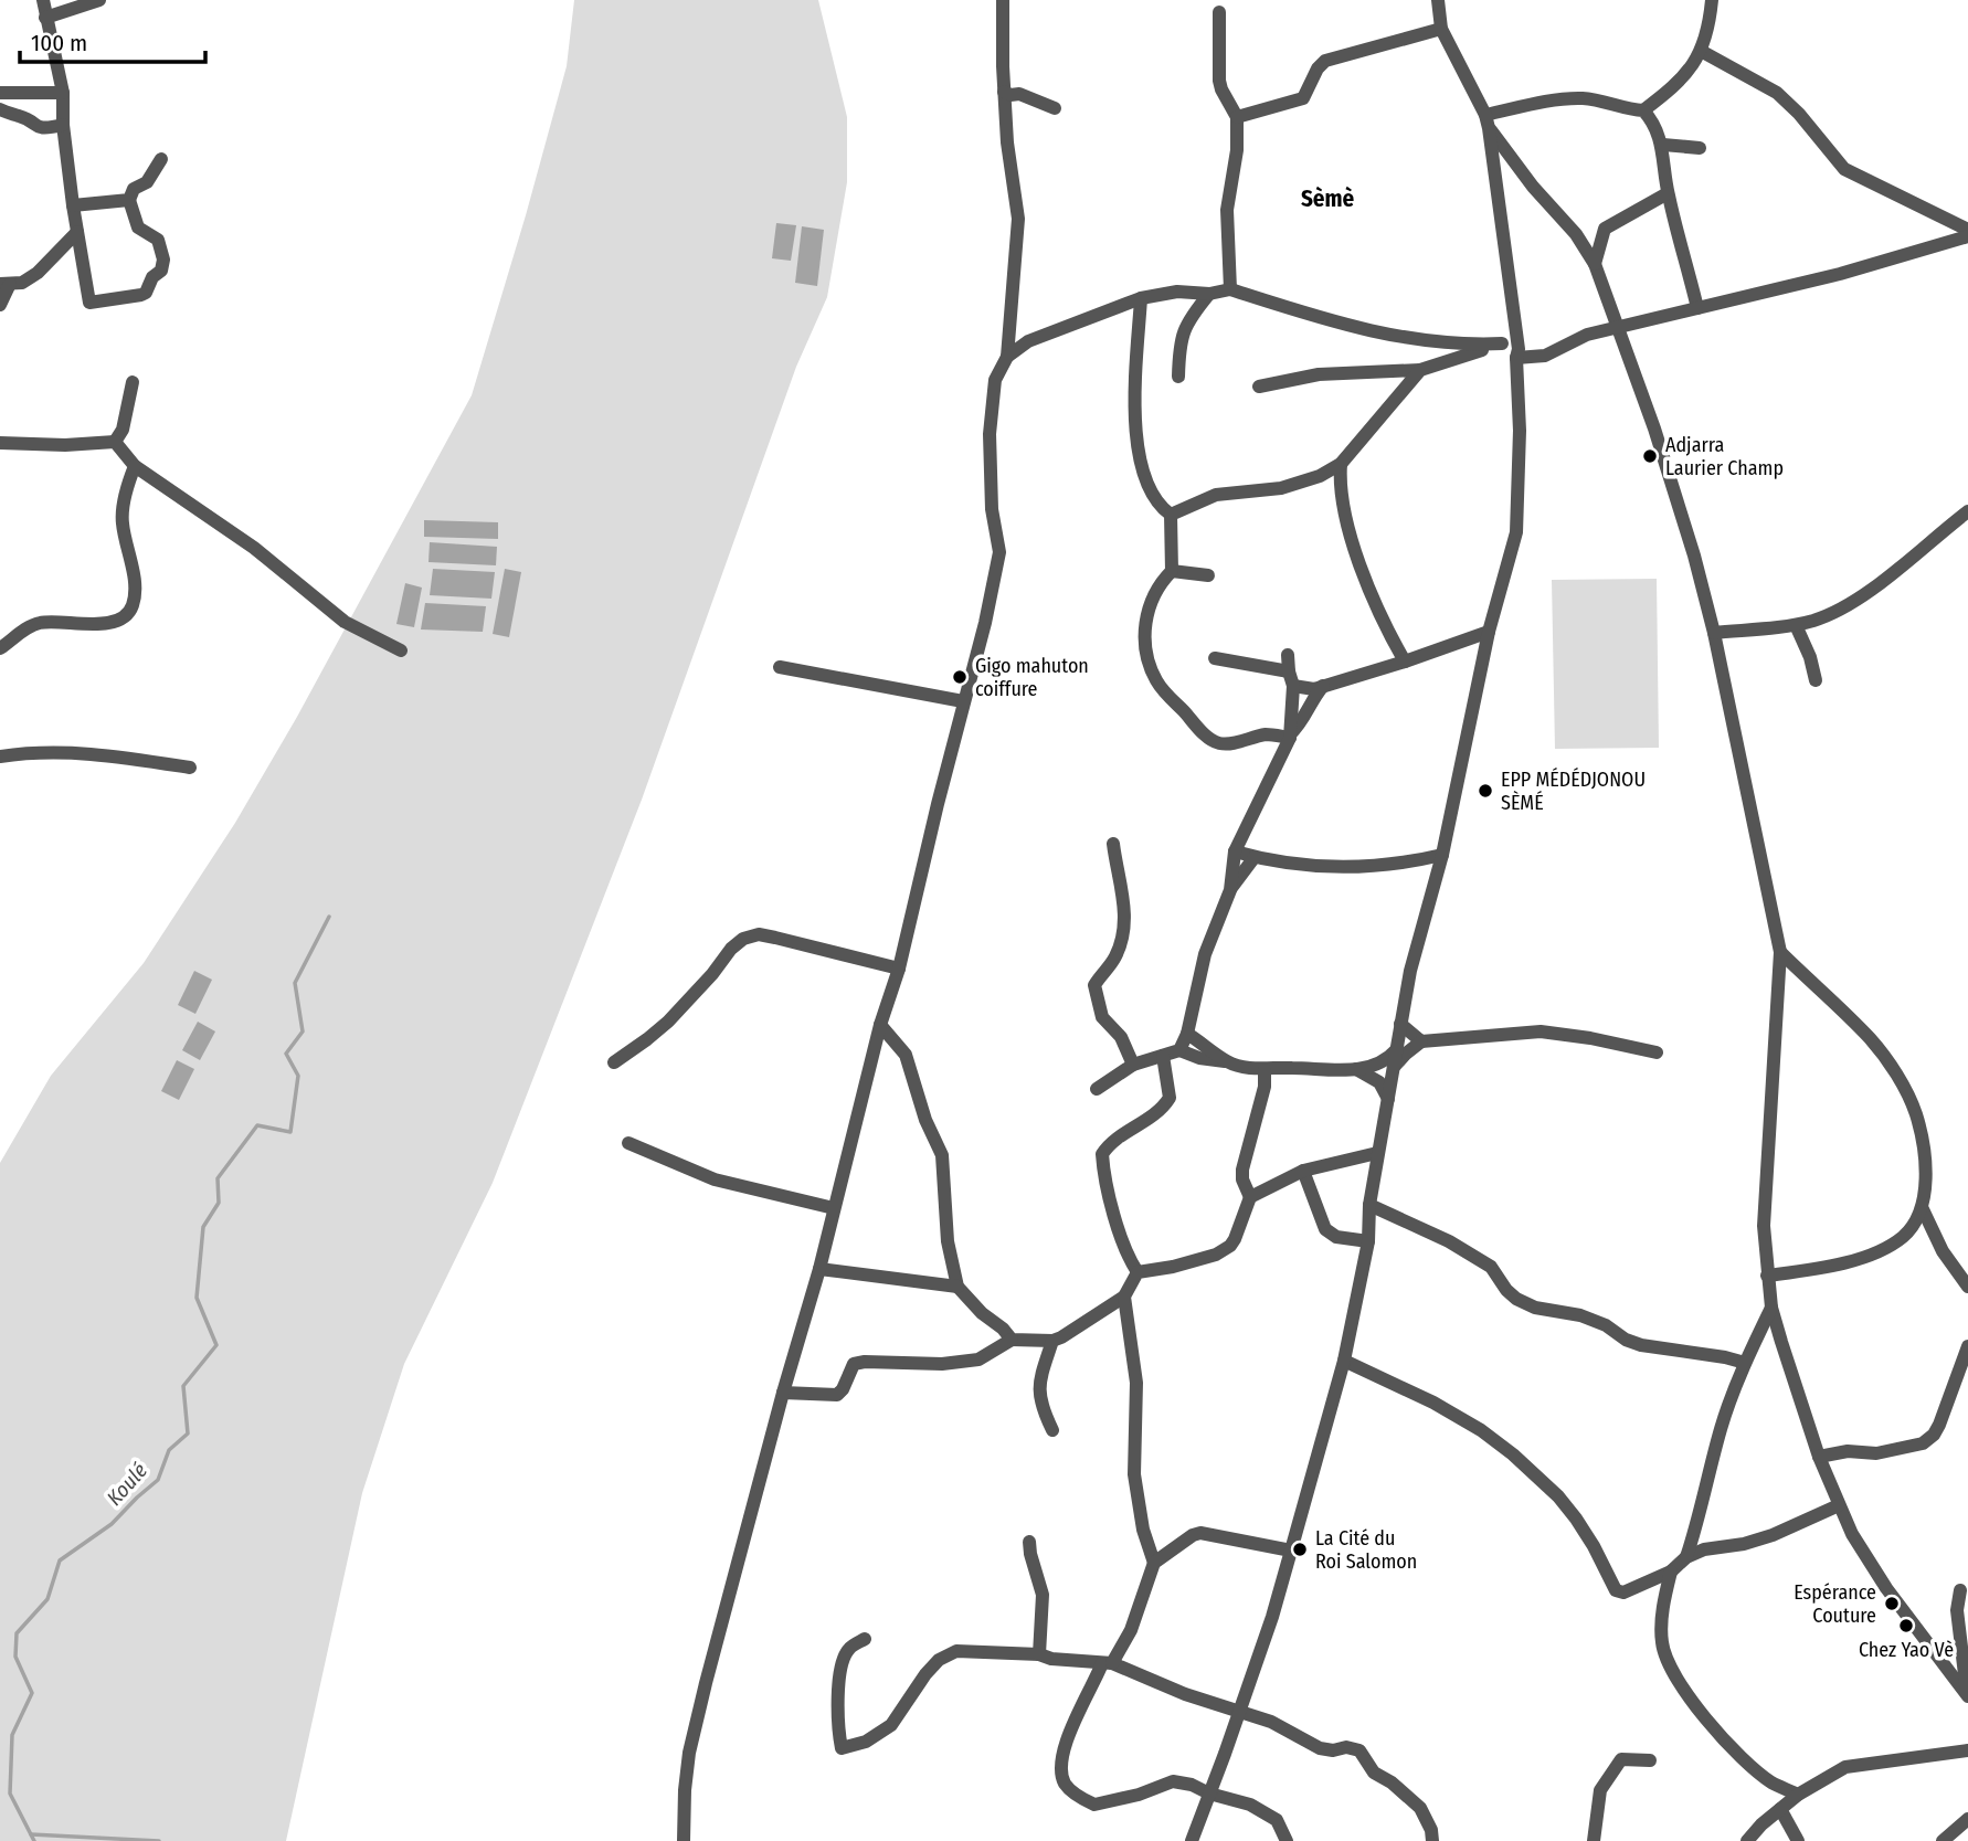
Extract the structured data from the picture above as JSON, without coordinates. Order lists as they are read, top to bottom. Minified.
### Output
{"districts":["Sèmè"],"water":["Koulé"],"places":["Adjarra Laurier Champ","Gigo mahuton coiffure","EPP MÉDÉDJONOU SÈMÉ","La Cité du Roi Salomon","Espérance Couture","Chez Yao Vè"],"scale_bar":"100 m"}
